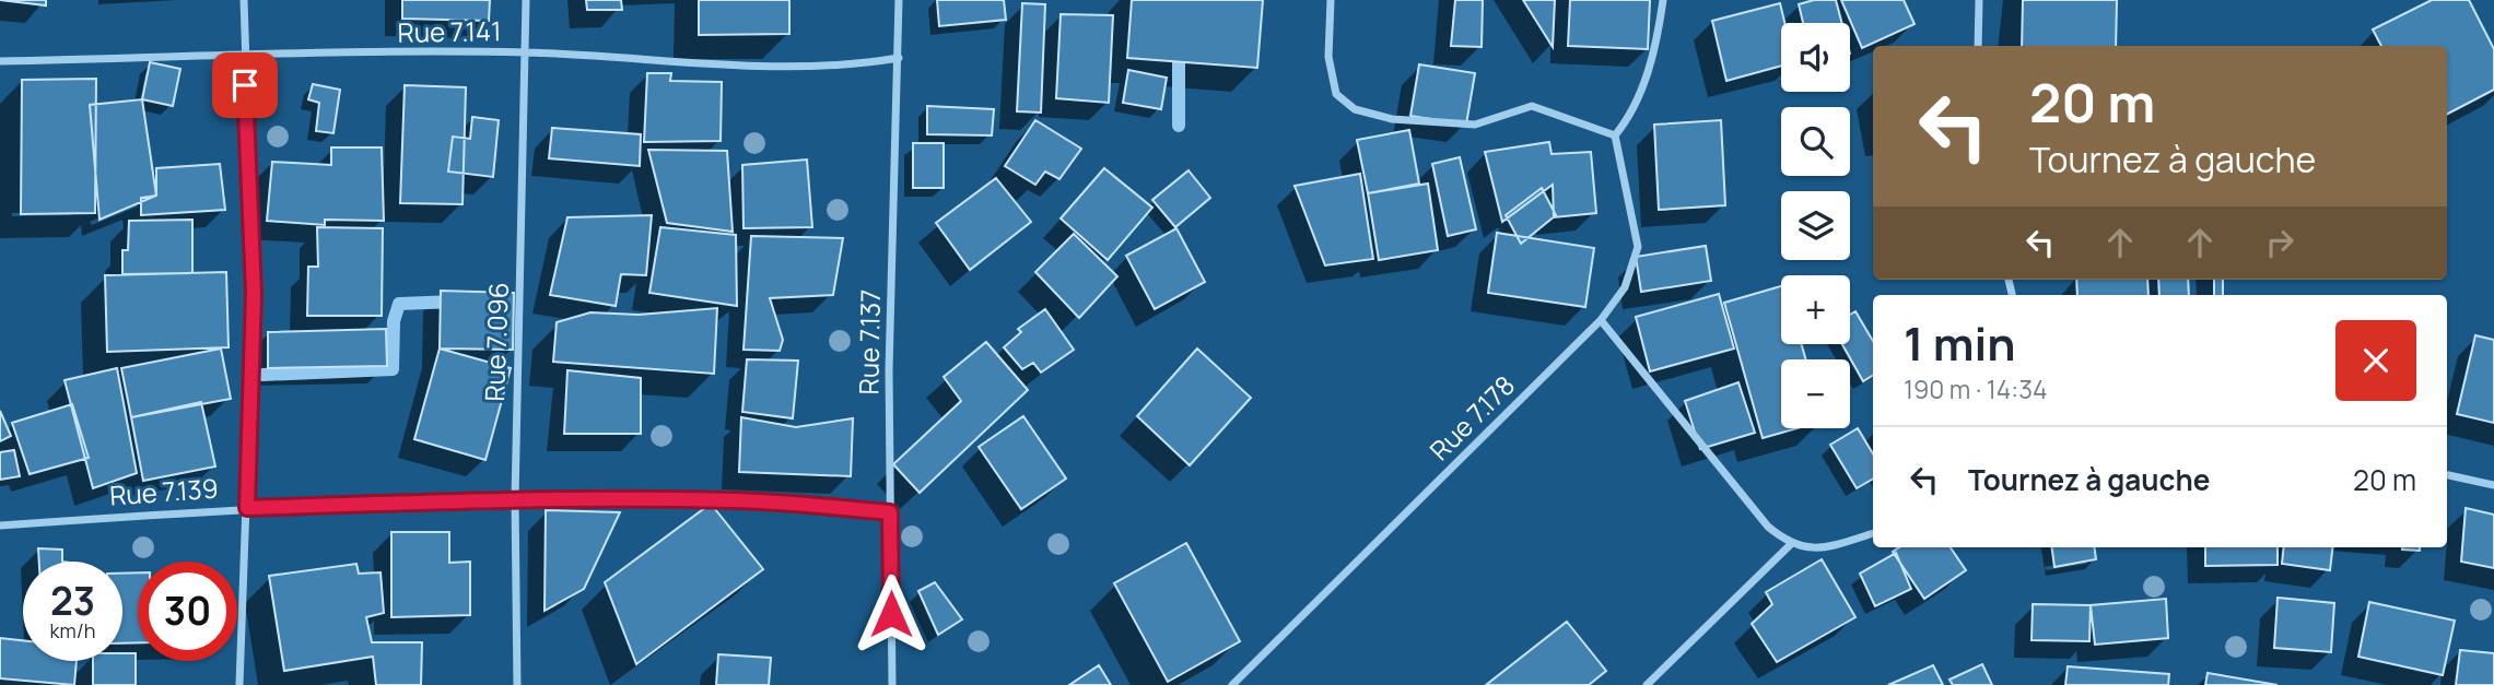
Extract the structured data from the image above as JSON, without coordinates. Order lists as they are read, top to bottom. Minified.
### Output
{"streets":{"street":["Rue 7.141","Rue 7.096","Rue 7.137","Rue 7.178","Rue 7.139"]},"crossings":[["Rue 7.141","Rue 7.096"],["Rue 7.141","Rue 7.137"],["Rue 7.096","Rue 7.139"],["Rue 7.137","Rue 7.139"]],"page":{"map_buttons":["+","−"],"turn":["20 m","Tournez à gauche"],"heading":["1 min","190 m · 14:34"],"list":[{"name":"Tournez à gauche","value":"20 m"}],"speed":"23 km/h","limit":"30"}}
